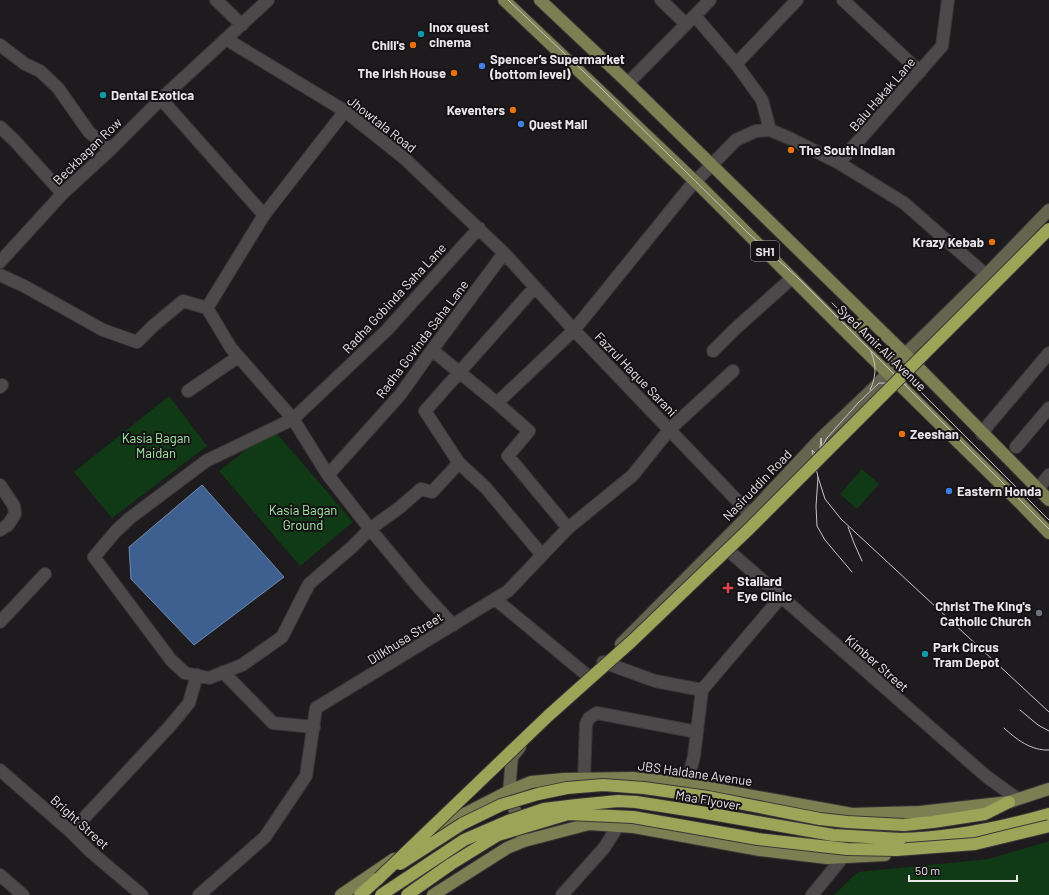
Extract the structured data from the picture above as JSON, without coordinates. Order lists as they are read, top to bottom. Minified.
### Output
{"streets":{"highway":["Maa Flyover"],"main road":["SH1","Syed Amir Ali Avenue","Nasiruddin Road","JBS Haldane Avenue"],"street":["Balu Hakak Lane","Jhowtala Road","Beckbagan Row","Radha Gobinda Saha Lane","Radha Govinda Saha Lane","Fazrul Haque Sarani","Dilkhusa Street","Kimber Street","Bright Street"]},"crossings":[["Jhowtala Road","Beckbagan Row"],["Jhowtala Road","Radha Gobinda Saha Lane"],["Jhowtala Road","Radha Govinda Saha Lane"],["Jhowtala Road","Fazrul Haque Sarani"],["Radha Govinda Saha Lane","Fazrul Haque Sarani"],["Syed Amir Ali Avenue","Nasiruddin Road"],["Fazrul Haque Sarani","Nasiruddin Road"],["Fazrul Haque Sarani","Dilkhusa Street"],["Nasiruddin Road","Kimber Street"],["Nasiruddin Road","JBS Haldane Avenue"],["Kimber Street","JBS Haldane Avenue"],["Kimber Street","Maa Flyover"],["JBS Haldane Avenue","Maa Flyover"]],"parks":["Kasia Bagan Maidan","Kasia Bagan Ground"],"places":{"other":["Inox quest cinema","Chili's","Spencer’s Supermarket (bottom level)","The Irish House","Dental Exotica","Keventers","Quest Mall","The South Indian","Krazy Kebab","Zeeshan","Eastern Honda","Christ The King's Catholic Church","Park Circus Tram Depot"],"health":["Stallard Eye Clinic"]},"scale_bar":"50 m"}
